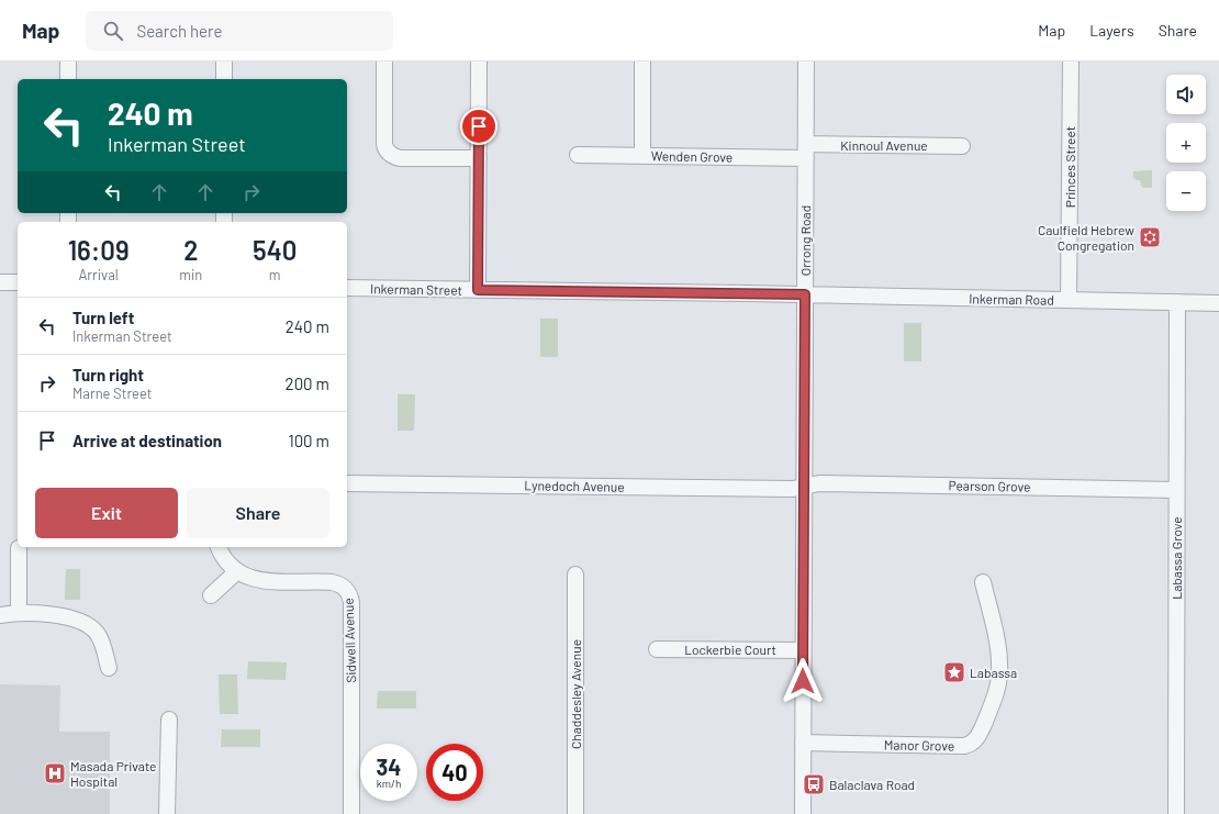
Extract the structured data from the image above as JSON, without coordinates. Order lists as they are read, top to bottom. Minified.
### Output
{"streets":{"street":["Kinnoul Avenue","Wenden Grove","Princes Street","Orrong Road","Inkerman Street","Inkerman Road","Lynedoch Avenue","Pearson Grove","Labassa Grove","Sidwell Avenue","Lockerbie Court","Chaddesley Avenue","Manor Grove"]},"crossings":[["Kinnoul Avenue","Wenden Grove"],["Kinnoul Avenue","Orrong Road"],["Wenden Grove","Orrong Road"],["Princes Street","Inkerman Road"],["Orrong Road","Inkerman Street"],["Orrong Road","Inkerman Road"],["Orrong Road","Lynedoch Avenue"],["Orrong Road","Pearson Grove"],["Orrong Road","Lockerbie Court"],["Orrong Road","Manor Grove"],["Inkerman Street","Inkerman Road"],["Inkerman Road","Labassa Grove"],["Lynedoch Avenue","Pearson Grove"],["Pearson Grove","Labassa Grove"]],"places":{"synagogue":["Caulfield Hebrew Congregation"],"place":["Labassa"],"hospital":["Masada Private Hospital"],"bus stop":["Balaclava Road"]},"page":{"header":"Map","search":"Search here","nav":["Map","Layers","Share"],"map_buttons":["+","−"],"turn":["240 m","Inkerman Street"],"eta":["16:09","Arrival","2","min","540","m"],"list":[{"name":"Turn left","note":"Inkerman Street","value":"240 m"},{"name":"Turn right","note":"Marne Street","value":"200 m"},{"name":"Arrive at destination","value":"100 m"}],"buttons":["Exit","Share"],"speed":"34 km/h","limit":"40"}}
